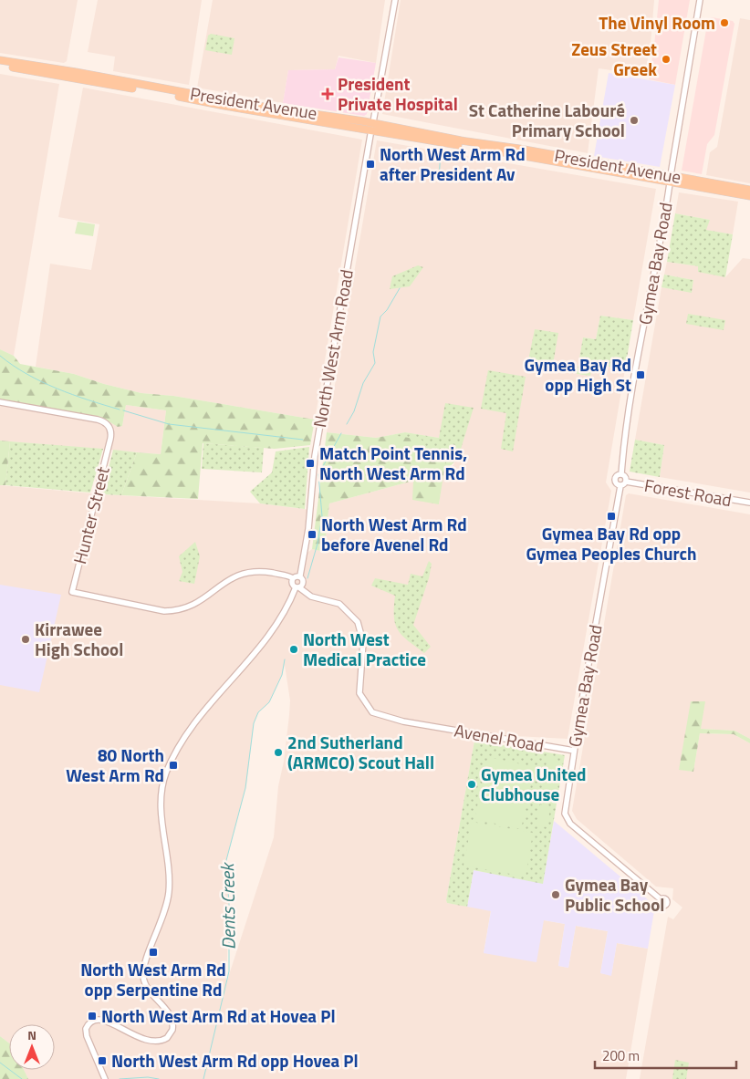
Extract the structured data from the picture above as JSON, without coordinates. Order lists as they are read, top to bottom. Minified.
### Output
{"streets":{"main road":["President Avenue"],"street":["Gymea Bay Road","North West Arm Road","Forest Road","Hunter Street","Avenel Road"]},"crossings":[["President Avenue","Gymea Bay Road"],["President Avenue","North West Arm Road"],["Gymea Bay Road","Forest Road"],["Gymea Bay Road","Avenel Road"],["North West Arm Road","Avenel Road"]],"water":["Dents Creek"],"places":{"other":["The Vinyl Room","Zeus Street Greek","St Catherine Labouré Primary School","Kirrawee High School","North West Medical Practice","2nd Sutherland (ARMCO) Scout Hall","Gymea United Clubhouse","Gymea Bay Public School"],"health":["President Private Hospital"],"transit":["North West Arm Rd after President Av","Gymea Bay Rd opp High St","Match Point Tennis, North West Arm Rd","Gymea Bay Rd opp Gymea Peoples Church","North West Arm Rd before Avenel Rd","80 North West Arm Rd","North West Arm Rd opp Serpentine Rd","North West Arm Rd at Hovea Pl","North West Arm Rd opp Hovea Pl"]},"scale_bar":"200 m","north":"top"}
